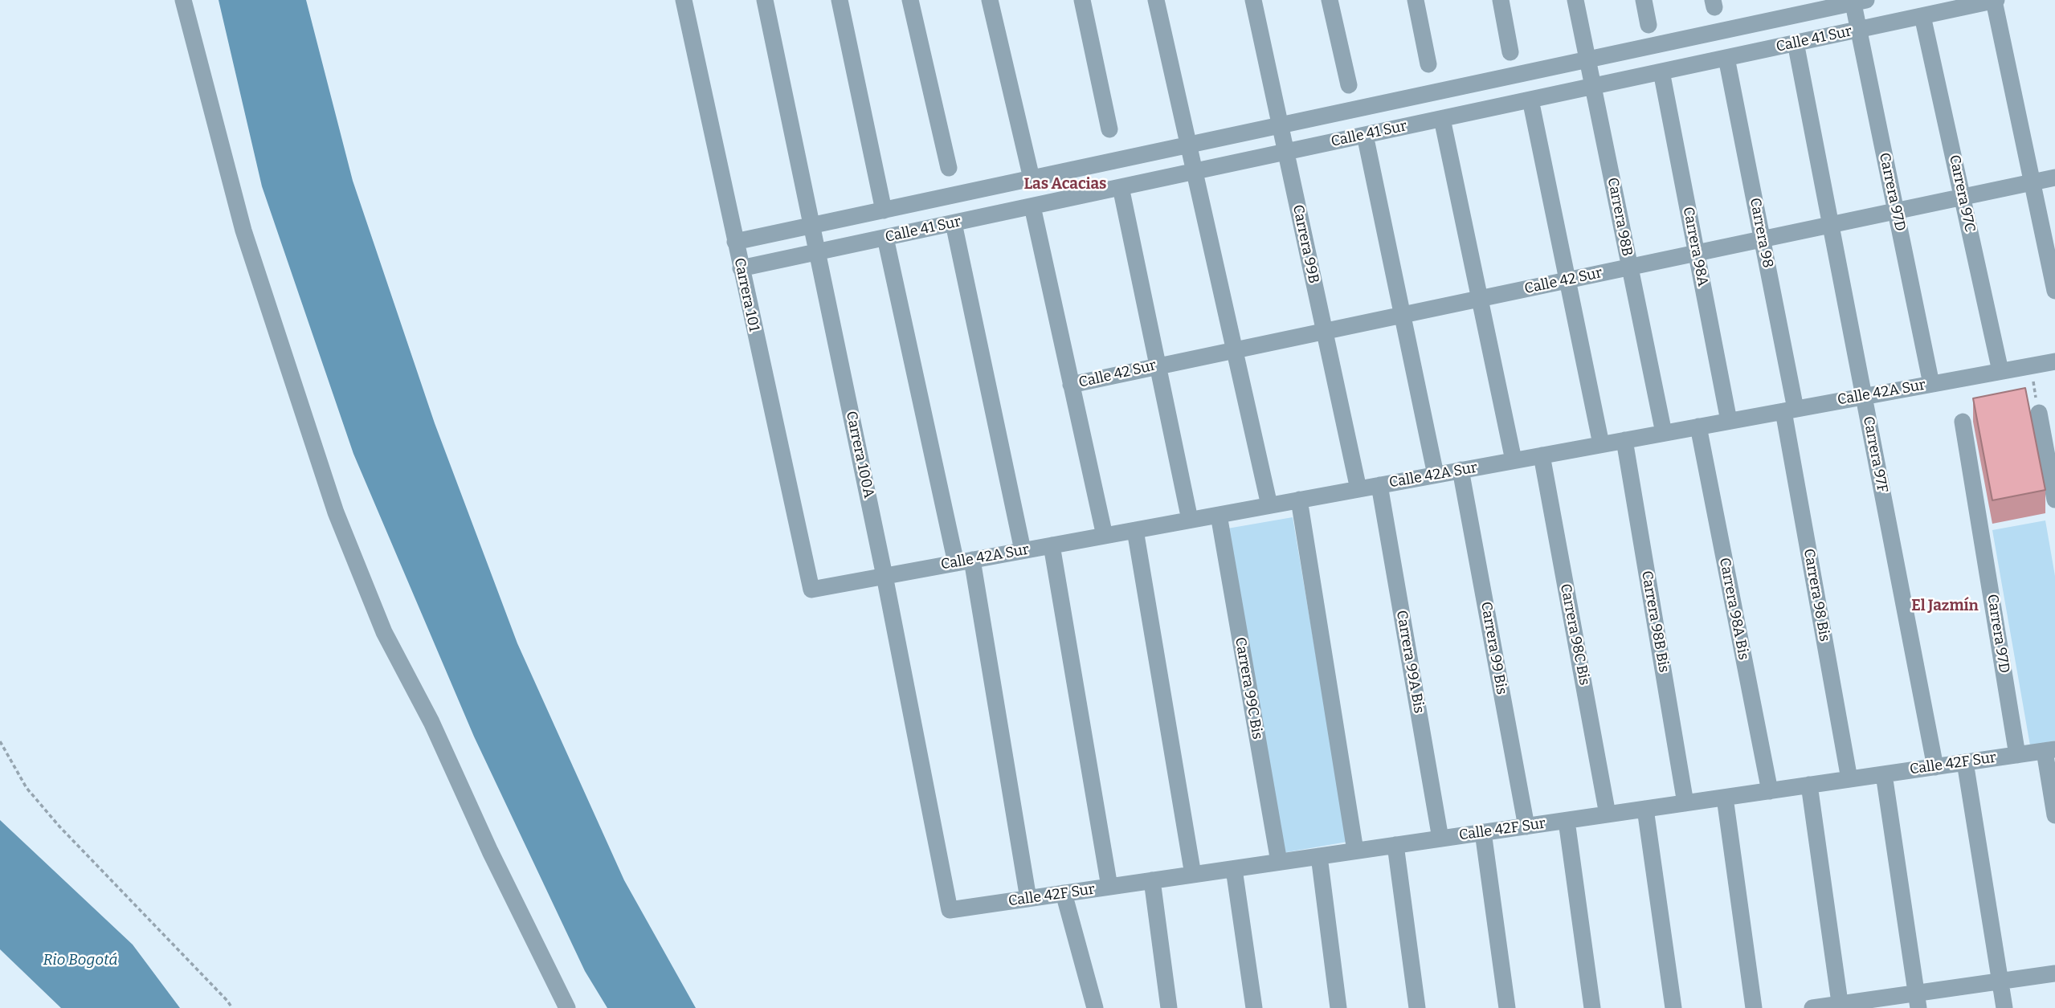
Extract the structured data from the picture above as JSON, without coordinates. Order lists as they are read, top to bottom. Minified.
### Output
{"streets":{"street":["Calle 41 Sur","Carrera 97D","Carrera 97C","Carrera 98B","Carrera 98","Carrera 99B","Carrera 98A","Calle 42 Sur","Carrera 101","Calle 42A Sur","Carrera 100A","Carrera 97F","Carrera 98 Bis","Carrera 98A Bis","Carrera 98B Bis","Carrera 98C Bis","Carrera 99 Bis","Carrera 99A Bis","Carrera 99C Bis","Calle 42F Sur"]},"crossings":[["Calle 41 Sur","Carrera 97D"],["Calle 41 Sur","Carrera 97C"],["Calle 41 Sur","Carrera 98B"],["Calle 41 Sur","Carrera 98"],["Calle 41 Sur","Carrera 99B"],["Calle 41 Sur","Carrera 98A"],["Calle 41 Sur","Carrera 101"],["Calle 41 Sur","Carrera 100A"],["Calle 41 Sur","Carrera 97F"],["Carrera 97D","Calle 42 Sur"],["Carrera 97D","Calle 42A Sur"],["Carrera 97D","Calle 42F Sur"],["Carrera 97C","Calle 42 Sur"],["Carrera 97C","Calle 42A Sur"],["Carrera 98B","Calle 42 Sur"],["Carrera 98B","Calle 42A Sur"],["Carrera 98","Calle 42 Sur"],["Carrera 98","Calle 42A Sur"],["Carrera 98","Carrera 98 Bis"],["Carrera 99B","Calle 42 Sur"],["Carrera 99B","Calle 42A Sur"],["Carrera 98A","Calle 42 Sur"],["Carrera 98A","Calle 42A Sur"],["Calle 42 Sur","Carrera 97F"],["Carrera 101","Calle 42A Sur"],["Calle 42A Sur","Carrera 100A"],["Calle 42A Sur","Carrera 97F"],["Calle 42A Sur","Carrera 98 Bis"],["Calle 42A Sur","Carrera 98A Bis"],["Calle 42A Sur","Carrera 98B Bis"],["Calle 42A Sur","Carrera 98C Bis"],["Calle 42A Sur","Carrera 99 Bis"],["Calle 42A Sur","Carrera 99A Bis"],["Calle 42A Sur","Carrera 99C Bis"],["Carrera 100A","Calle 42F Sur"],["Carrera 97F","Calle 42F Sur"],["Carrera 98 Bis","Calle 42F Sur"],["Carrera 98A Bis","Calle 42F Sur"],["Carrera 98B Bis","Calle 42F Sur"],["Carrera 98C Bis","Calle 42F Sur"],["Carrera 99 Bis","Calle 42F Sur"],["Carrera 99A Bis","Calle 42F Sur"],["Carrera 99C Bis","Calle 42F Sur"]],"districts":["Las Acacias","El Jazmín"],"water":["Rio Bogotá"]}
